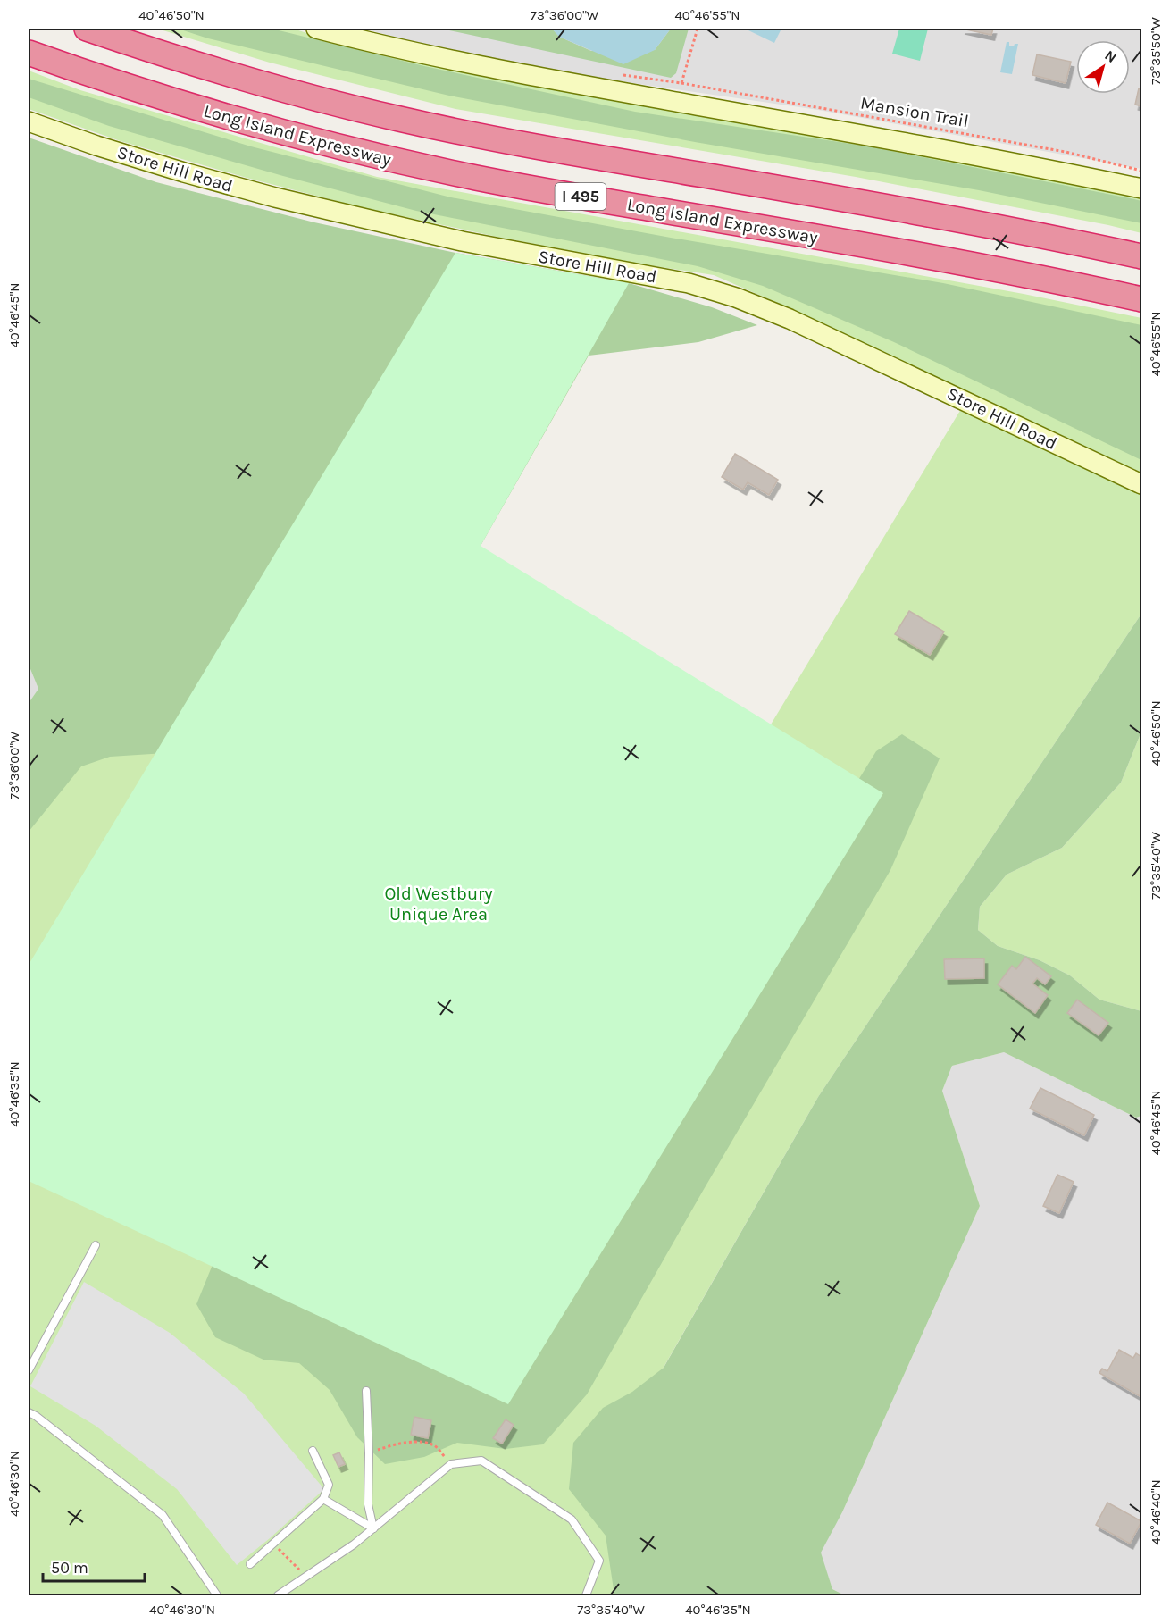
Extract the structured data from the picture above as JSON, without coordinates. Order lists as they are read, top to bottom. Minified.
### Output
{"streets":{"highway":["Long Island Expressway","I 495"],"main road":["Store Hill Road"],"path":["Mansion Trail"]},"parks":["Old Westbury Unique Area"],"scale_bar":"50 m","north":"top right","coordinates":["40°46'50\"N","73°36'00\"W","40°46'55\"N","73°35'50\"W","40°46'45\"N","73°35'40\"W","40°46'35\"N","40°46'30\"N","40°46'40\"N"]}
